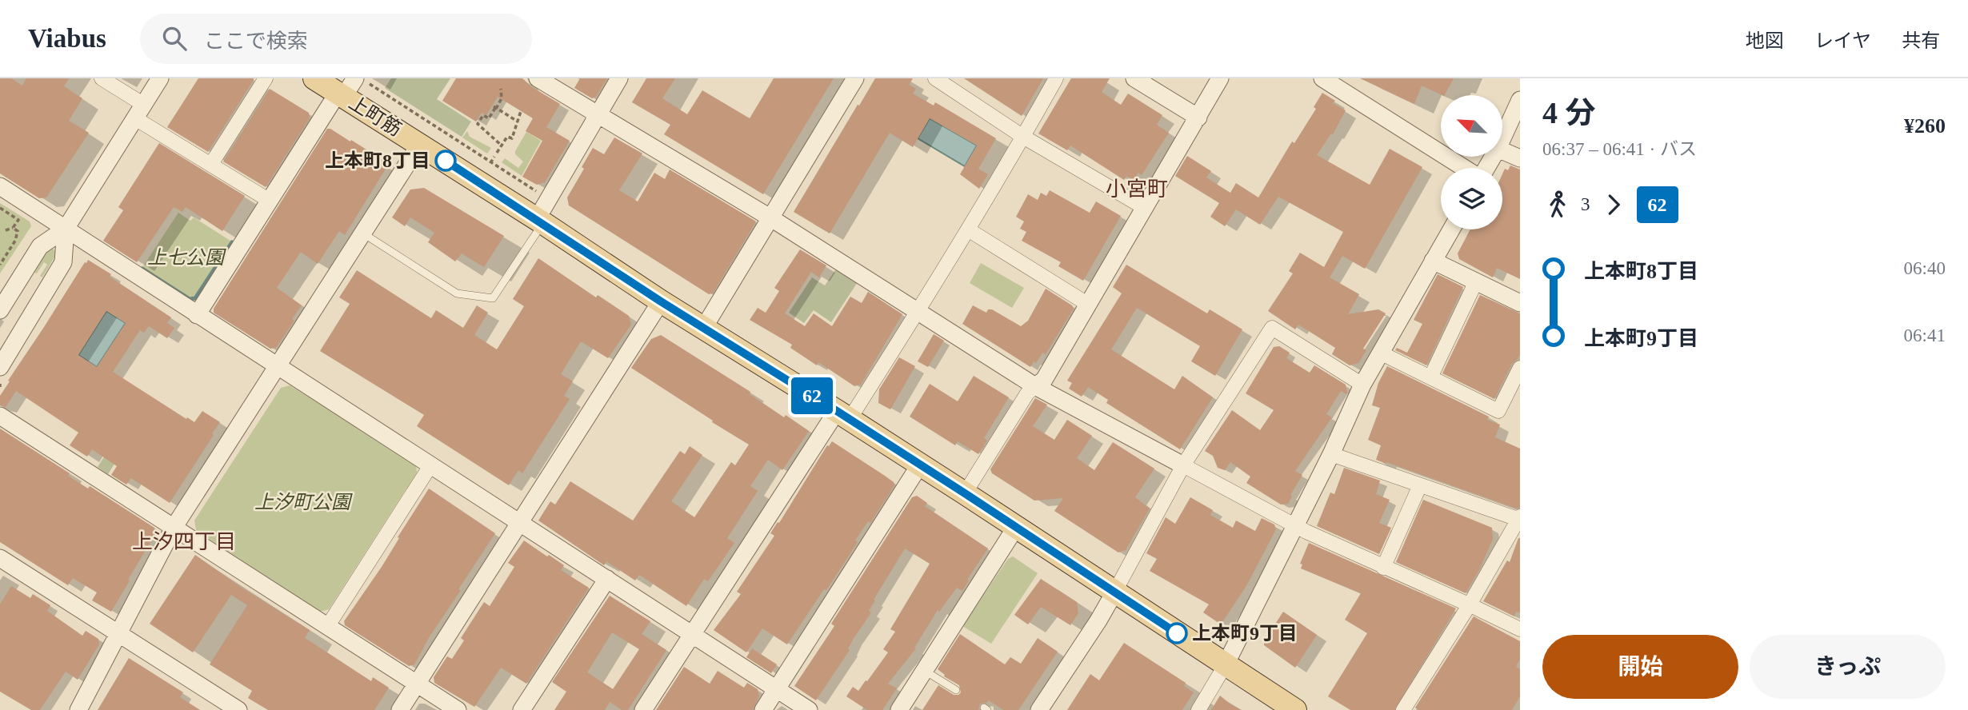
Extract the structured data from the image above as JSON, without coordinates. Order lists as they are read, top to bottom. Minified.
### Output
{"streets":{"main road":["上町筋"]},"districts":["小宮町","上汐四丁目"],"parks":["上七公園","上汐町公園"],"places":["上本町8丁目","上本町9丁目"],"lines":["bus line 62"],"north":"top left","page":{"header":"Viabus","search":"ここで検索","nav":["地図","レイヤ","共有"],"on_map":"62","heading":["4 分","06:37 – 06:41 · バス","¥260"],"legs":["3","62"],"list":[{"name":"上本町8丁目","value":"06:40"},{"name":"上本町9丁目","value":"06:41"}],"buttons":["開始","きっぷ"]}}
